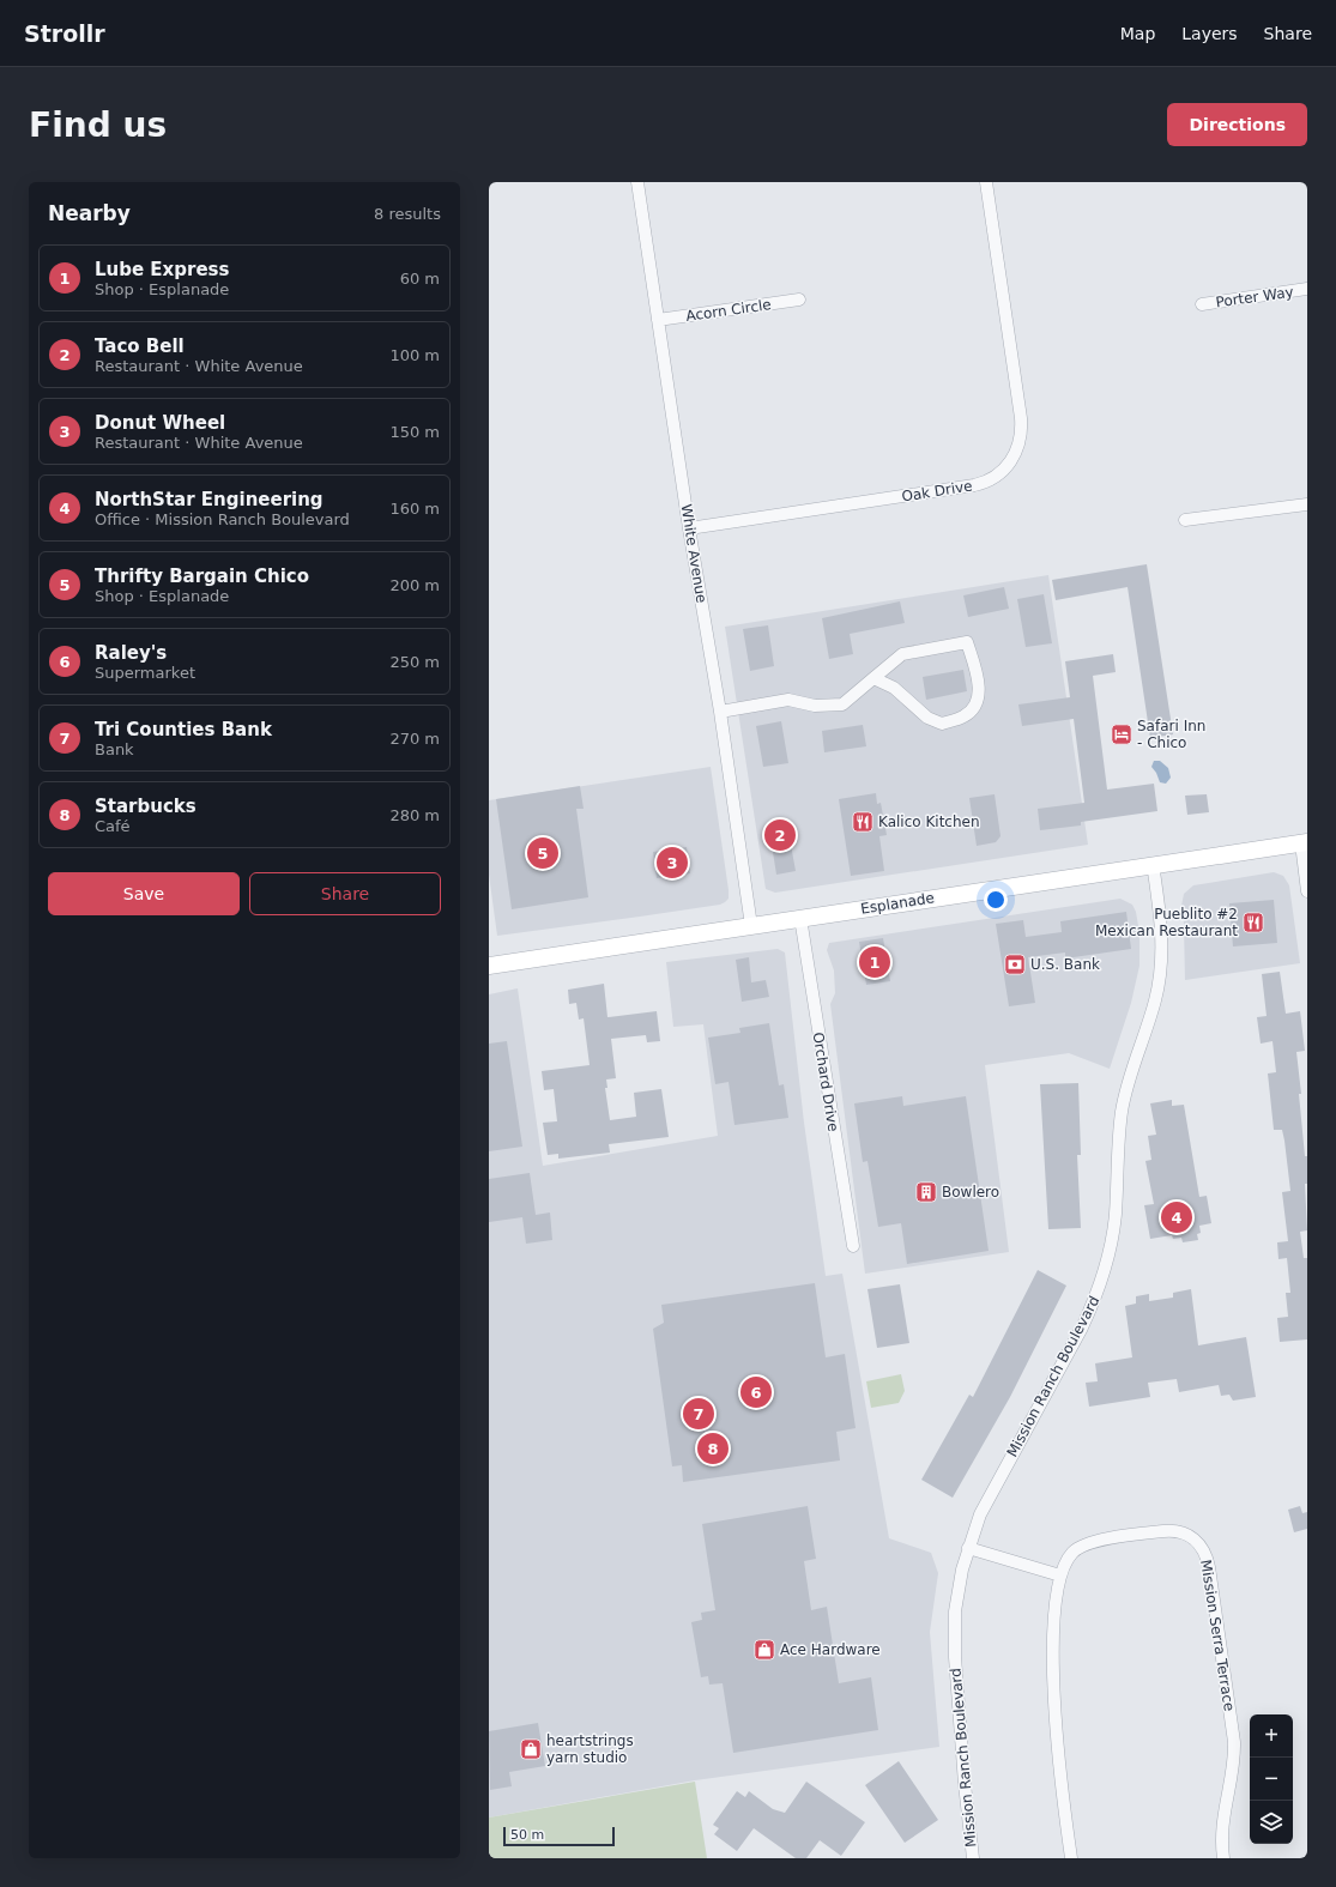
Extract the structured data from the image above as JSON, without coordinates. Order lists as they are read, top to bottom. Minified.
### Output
{"streets":{"main road":["Esplanade"],"street":["Porter Way","Acorn Circle","Oak Drive","White Avenue","Orchard Drive","Mission Ranch Boulevard","Mission Serra Terrace"]},"crossings":[["Acorn Circle","White Avenue"],["Oak Drive","White Avenue"],["White Avenue","Esplanade"],["Esplanade","Orchard Drive"],["Esplanade","Mission Ranch Boulevard"]],"places":{"hotel":["Safari Inn - Chico"],"restaurant":["Kalico Kitchen","Pueblito #2 Mexican Restaurant"],"bank":["U.S. Bank"],"building":["Bowlero"],"shop":["Ace Hardware","heartstrings yarn studio"]},"scale_bar":"50 m","page":{"header":"Strollr","nav":["Map","Layers","Share"],"buttons":["Directions",["Save","Share"]],"title":"Find us","heading":["Nearby","8 results"],"list":[{"mark":"1","name":"Lube Express","note":"Shop · Esplanade","value":"60 m"},{"mark":"2","name":"Taco Bell","note":"Restaurant · White Avenue","value":"100 m"},{"mark":"3","name":"Donut Wheel","note":"Restaurant · White Avenue","value":"150 m"},{"mark":"4","name":"NorthStar Engineering","note":"Office · Mission Ranch Boulevard","value":"160 m"},{"mark":"5","name":"Thrifty Bargain Chico","note":"Shop · Esplanade","value":"200 m"},{"mark":"6","name":"Raley's","note":"Supermarket","value":"250 m"},{"mark":"7","name":"Tri Counties Bank","note":"Bank","value":"270 m"},{"mark":"8","name":"Starbucks","note":"Café","value":"280 m"}],"pins":["2","5","3","1","4","6","7","8"],"map_buttons":["+","−"],"scale":"50 m"}}
